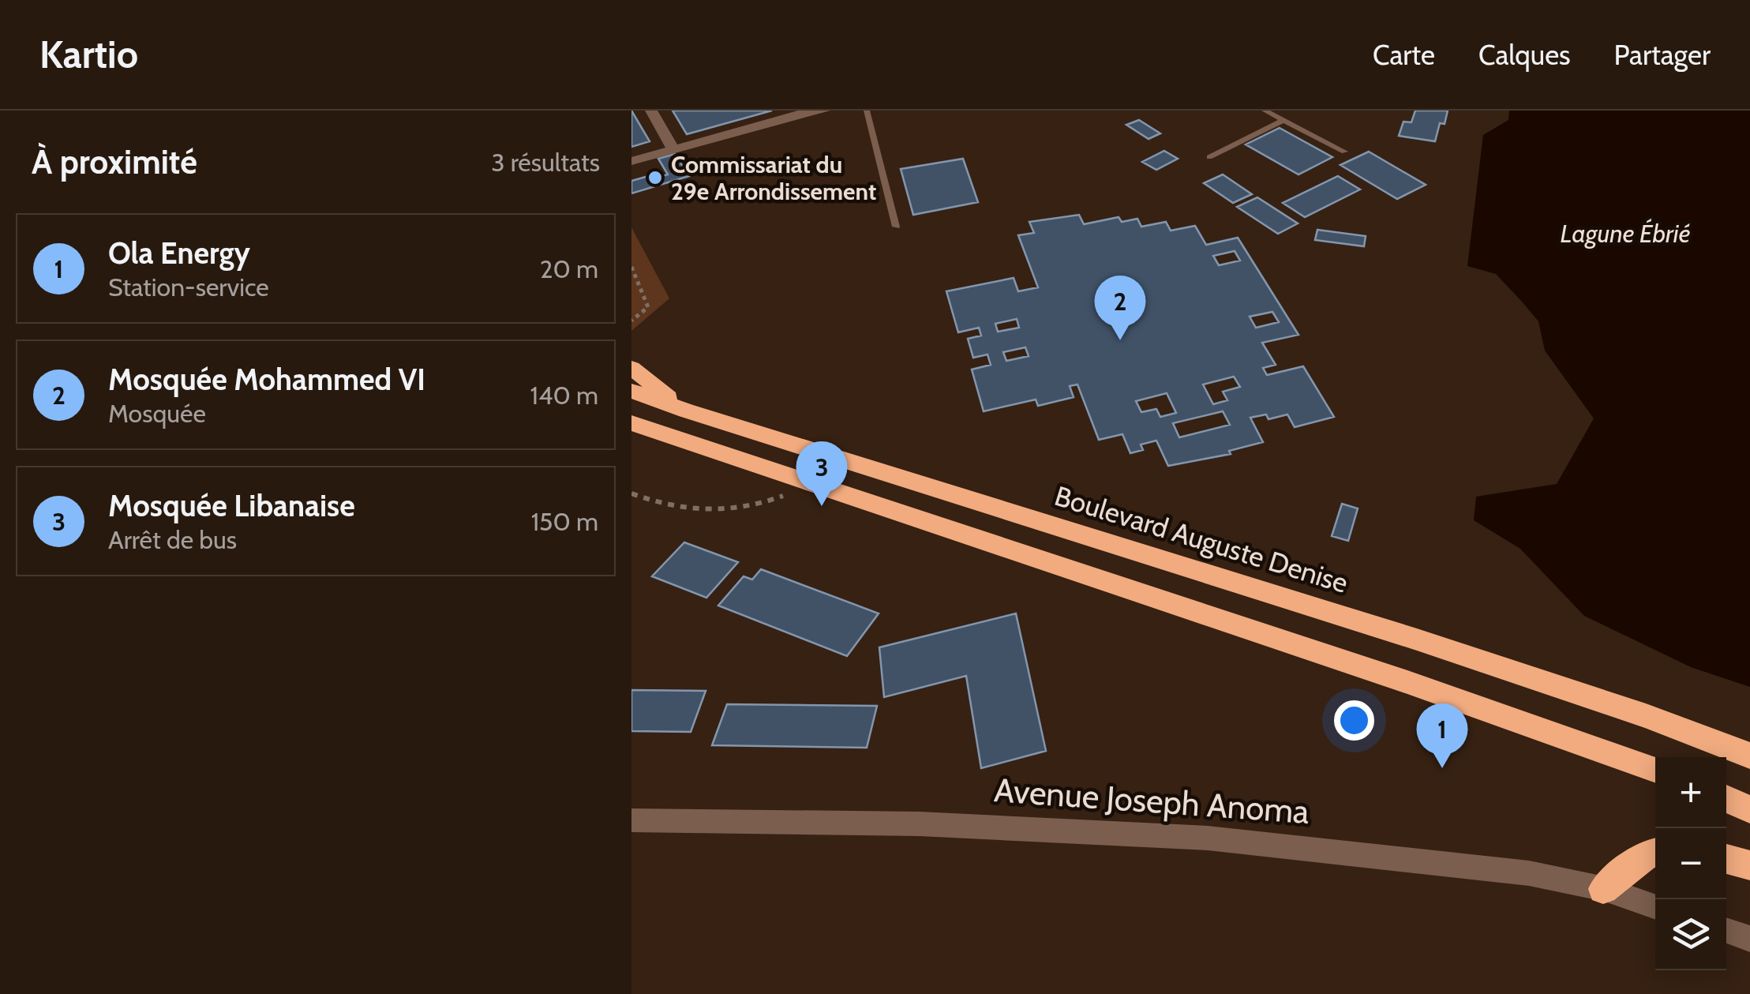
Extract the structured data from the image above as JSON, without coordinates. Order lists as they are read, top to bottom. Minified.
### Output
{"streets":{"highway":["Boulevard Auguste Denise"],"street":["Avenue Joseph Anoma"]},"water":["Lagune Ébrié"],"places":["Commissariat du 29e Arrondissement"],"page":{"header":"Kartio","nav":["Carte","Calques","Partager"],"heading":["À proximité","3 résultats"],"list":[{"mark":"1","name":"Ola Energy","note":"Station-service","value":"20 m"},{"mark":"2","name":"Mosquée Mohammed VI","note":"Mosquée","value":"140 m"},{"mark":"3","name":"Mosquée Libanaise","note":"Arrêt de bus","value":"150 m"}],"pins":["2","3","1"],"map_buttons":["+","−"]}}
